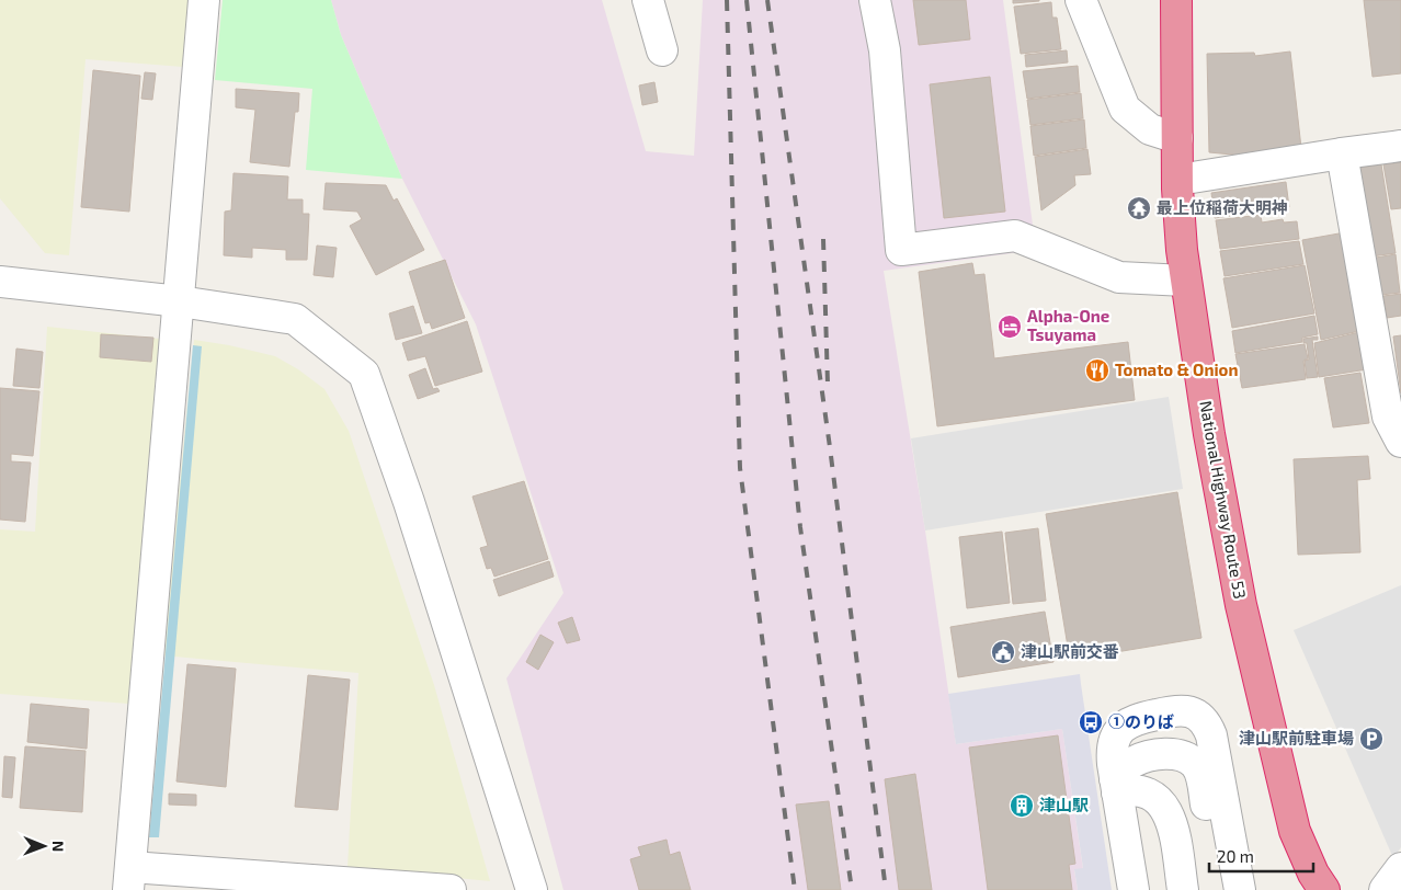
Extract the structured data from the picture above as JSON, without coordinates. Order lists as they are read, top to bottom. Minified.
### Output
{"streets":{"highway":["National Highway Route 53"]},"places":{"temple":["最上位稲荷大明神"],"hotel":["Alpha-One Tsuyama"],"restaurant":["Tomato & Onion"],"public building":["津山駅前交番"],"bus stop":["①のりば"],"parking":["津山駅前駐車場"],"building":["津山駅"]},"scale_bar":"20 m","north":"right"}
